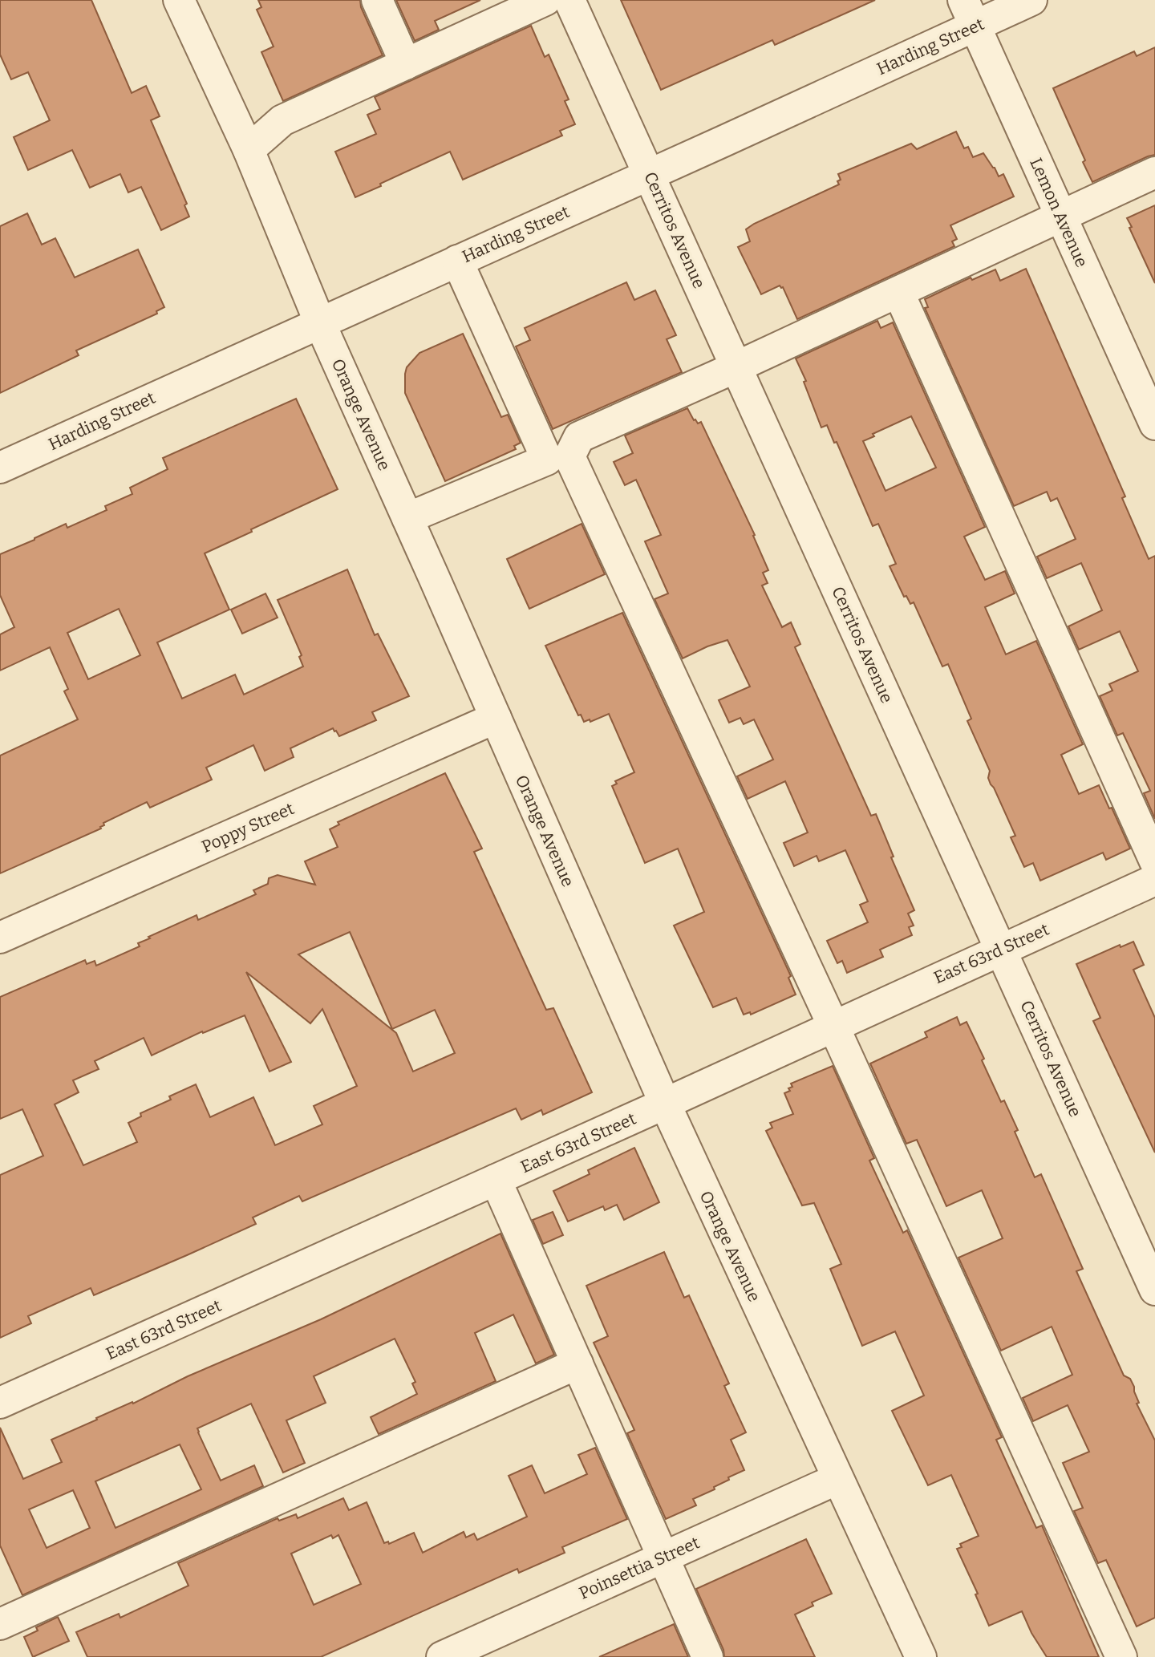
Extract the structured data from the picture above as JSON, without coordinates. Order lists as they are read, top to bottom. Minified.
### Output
{"streets":{"street":["Harding Street","Lemon Avenue","Cerritos Avenue","Orange Avenue","Poppy Street","East 63rd Street","Poinsettia Street"]},"crossings":[["Harding Street","Lemon Avenue"],["Harding Street","Cerritos Avenue"],["Harding Street","Orange Avenue"],["Cerritos Avenue","East 63rd Street"],["Orange Avenue","Poppy Street"],["Orange Avenue","East 63rd Street"],["Orange Avenue","Poinsettia Street"]]}
